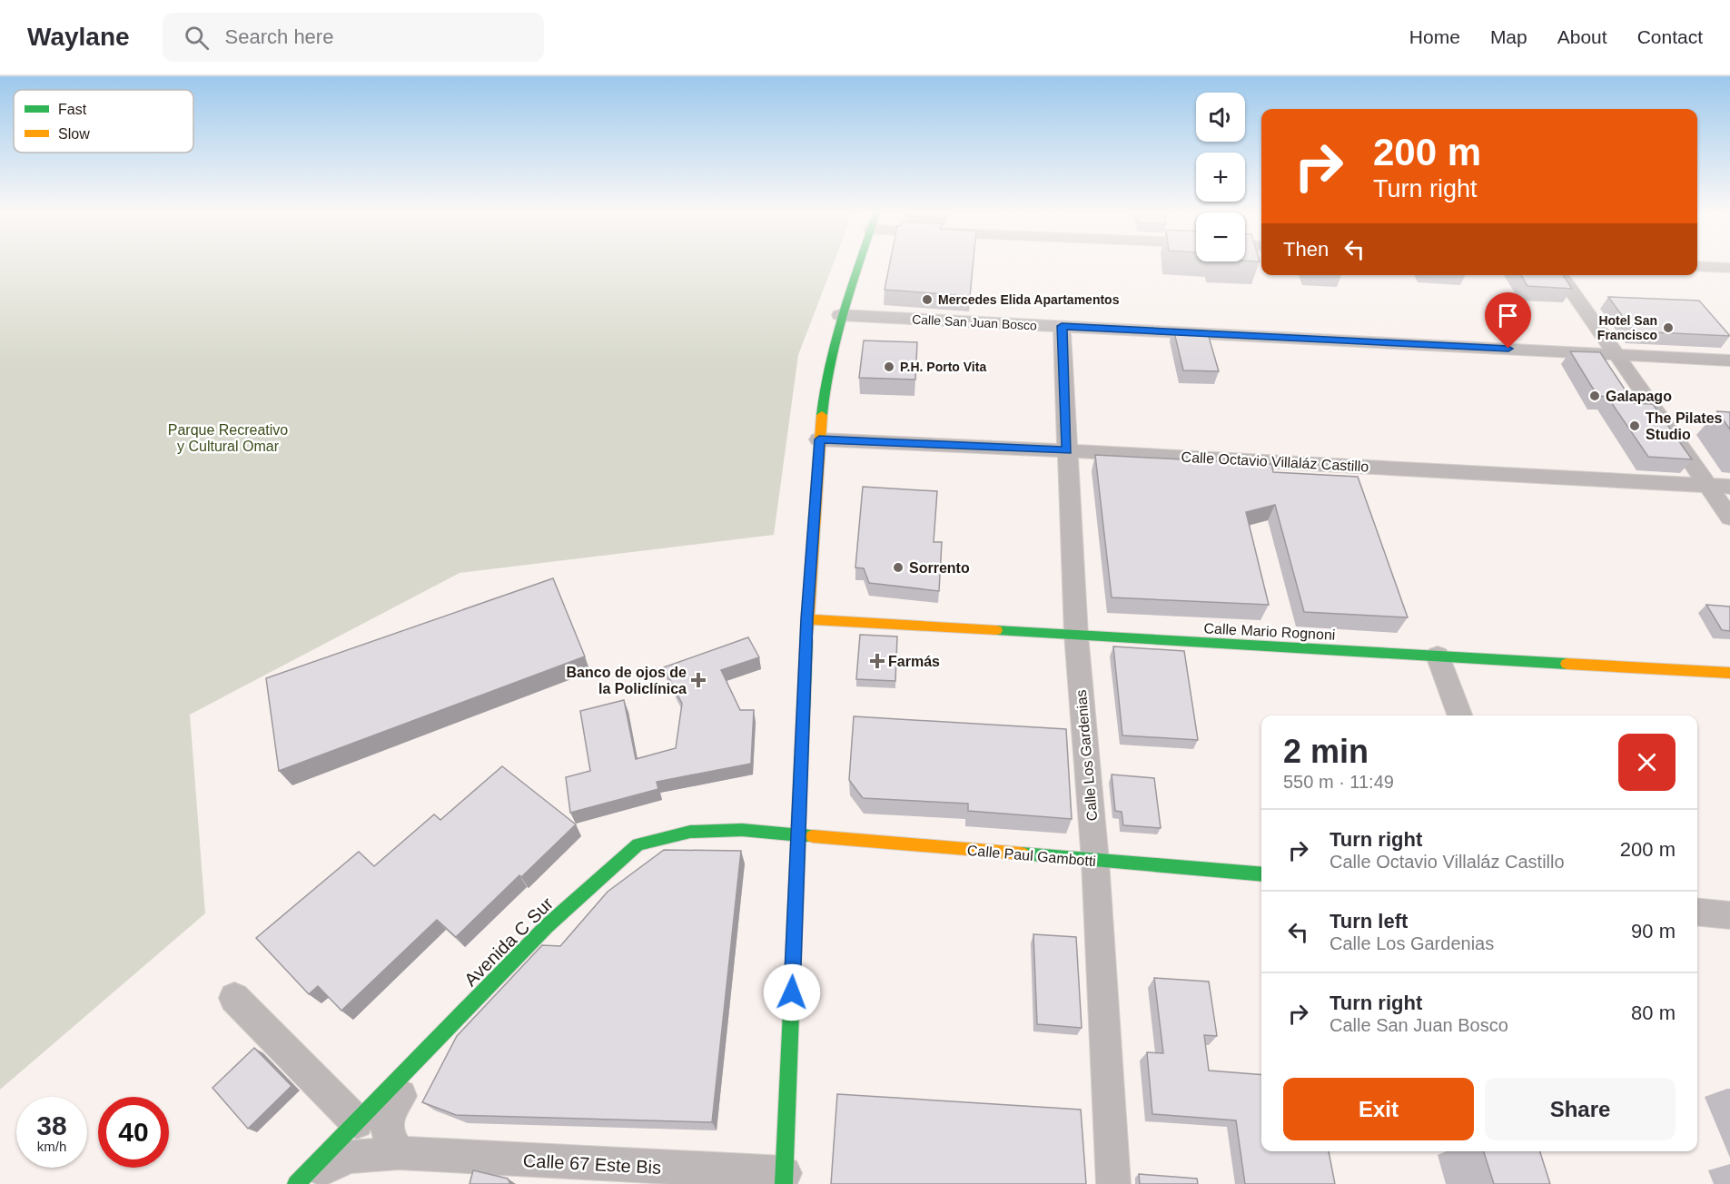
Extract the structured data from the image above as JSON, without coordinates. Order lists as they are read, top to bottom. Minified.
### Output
{"streets":{"street":["Calle San Juan Bosco","Calle Octavio Villaláz Castillo","Calle Mario Rognoni","Calle Los Gardenias","Calle Paul Gambotti","Avenida C Sur","Calle 67 Este Bis"]},"crossings":[["Calle San Juan Bosco","Calle Los Gardenias"],["Calle Octavio Villaláz Castillo","Calle Los Gardenias"],["Calle Mario Rognoni","Calle Los Gardenias"],["Calle Los Gardenias","Calle Paul Gambotti"],["Calle Paul Gambotti","Avenida C Sur"],["Avenida C Sur","Calle 67 Este Bis"]],"parks":["Parque Recreativo y Cultural Omar"],"places":{"other":["Mercedes Elida Apartamentos","Hotel San Francisco","P.H. Porto Vita","Galapago","The Pilates Studio","Sorrento"],"health":["Farmás","Banco de ojos de la Policlínica"]},"legend":["Fast","Slow"],"page":{"header":"Waylane","search":"Search here","nav":["Home","Map","About","Contact"],"map_buttons":["+","−"],"turn":["200 m","Turn right"],"then":"Then","heading":["2 min","550 m · 11:49"],"list":[{"name":"Turn right","note":"Calle Octavio Villaláz Castillo","value":"200 m"},{"name":"Turn left","note":"Calle Los Gardenias","value":"90 m"},{"name":"Turn right","note":"Calle San Juan Bosco","value":"80 m"}],"buttons":["Exit","Share"],"speed":"38 km/h","limit":"40"}}
